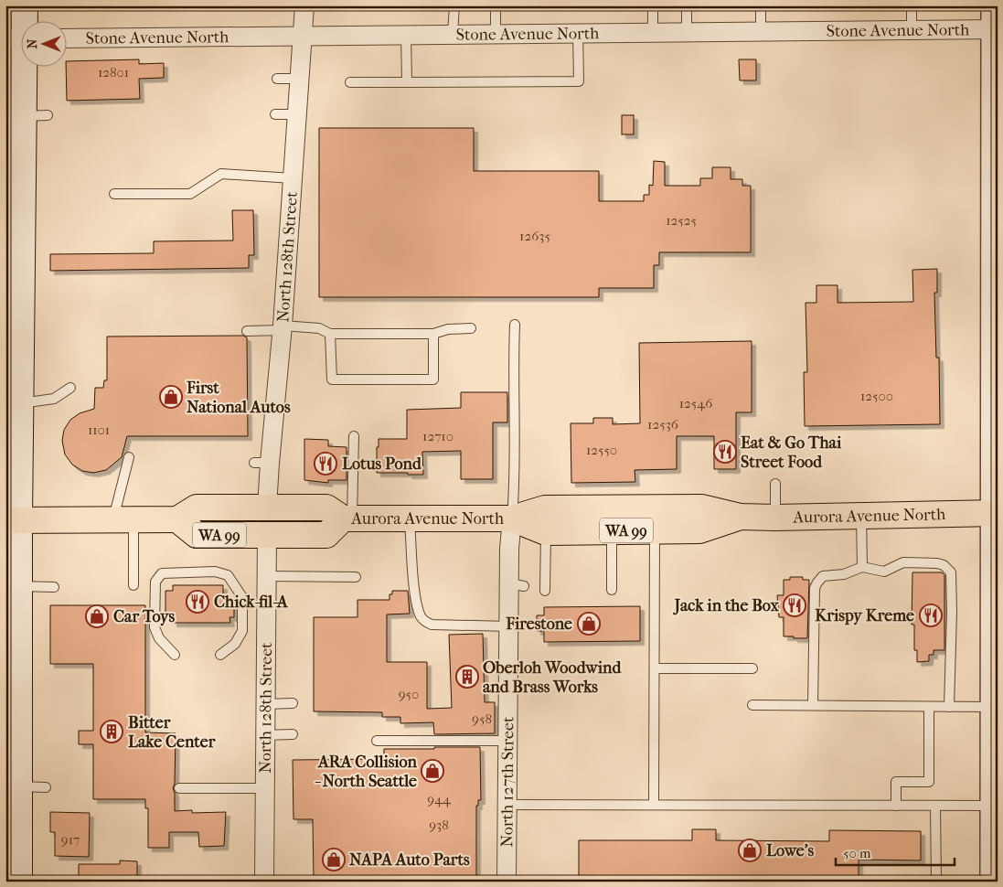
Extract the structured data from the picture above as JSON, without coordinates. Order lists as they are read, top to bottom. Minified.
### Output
{"streets":{"highway":["Aurora Avenue North","WA 99"],"street":["Stone Avenue North","North 128th Street","North 127th Street"]},"crossings":[["Stone Avenue North","North 128th Street"],["North 128th Street","Aurora Avenue North"],["Aurora Avenue North","WA 99"],["Aurora Avenue North","North 127th Street"]],"places":{"shop":["First National Autos","Car Toys","Firestone","ARA Collision - North Seattle","Lowe's","NAPA Auto Parts"],"restaurant":["Eat & Go Thai Street Food","Lotus Pond","Chick-fil-A","Jack in the Box","Krispy Kreme"],"building":["Oberloh Woodwind and Brass Works","Bitter Lake Center"]},"house_numbers":["12801","12525","12635","12500","12546","12536","1101","12710","12550","950","958","944","938","917"],"scale_bar":"50 m","north":"left"}
